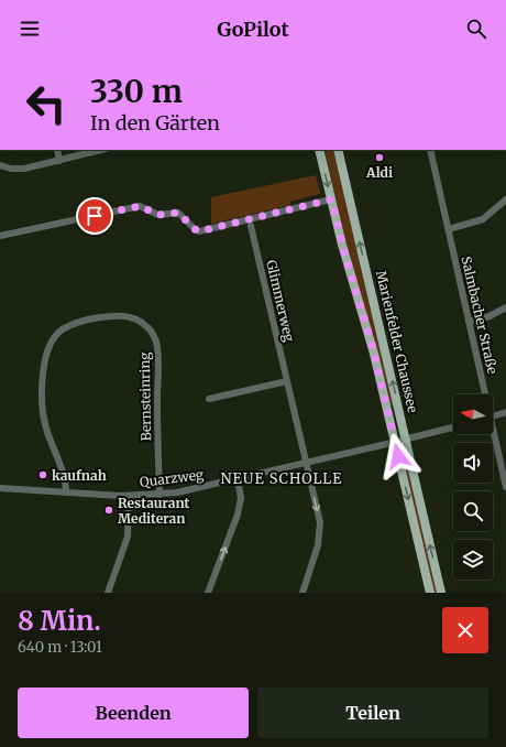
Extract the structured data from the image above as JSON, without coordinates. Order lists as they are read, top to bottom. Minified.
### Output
{"streets":{"main road":["Marienfelder Chaussee"],"street":["Glimmerweg","Salmbacher Straße","Bernsteinring","Quarzweg"]},"crossings":[["Glimmerweg","Quarzweg"],["Marienfelder Chaussee","Quarzweg"],["Bernsteinring","Quarzweg"]],"districts":["NEUE SCHOLLE"],"places":["Aldi","kaufnah","Restaurant Mediteran"],"north":"left","page":{"header":"GoPilot","turn":["330 m","In den Gärten"],"heading":["8 Min.","640 m · 13:01"],"buttons":["Beenden","Teilen"]}}
